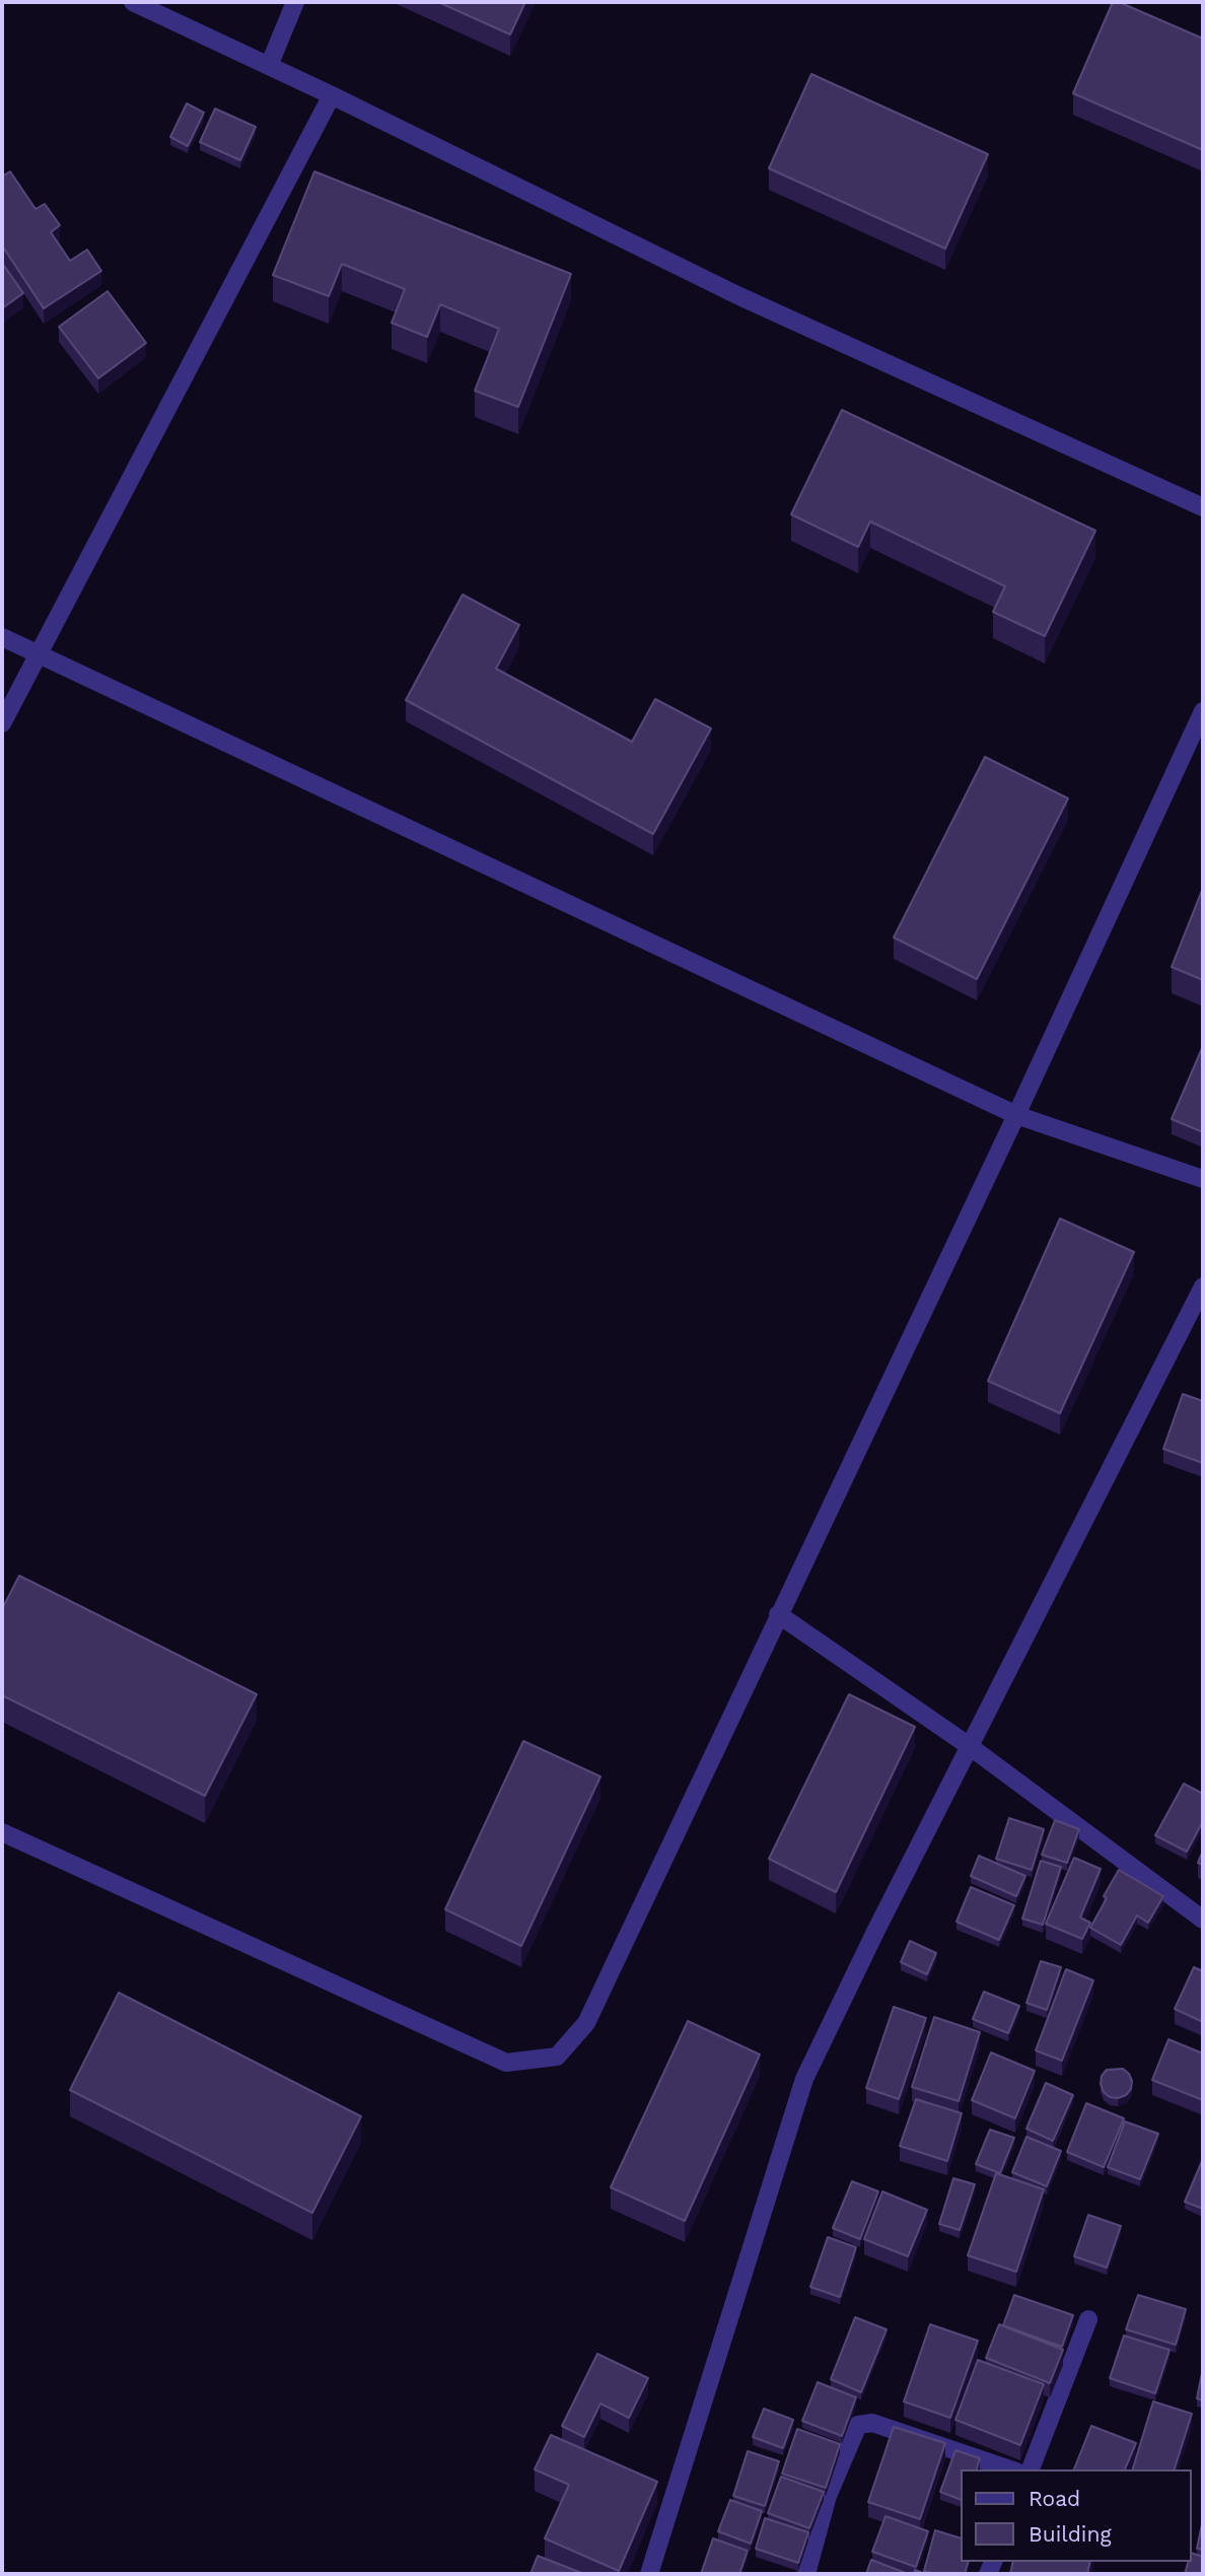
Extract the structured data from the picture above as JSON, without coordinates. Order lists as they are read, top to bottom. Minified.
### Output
{"legend":["Road","Building"]}
